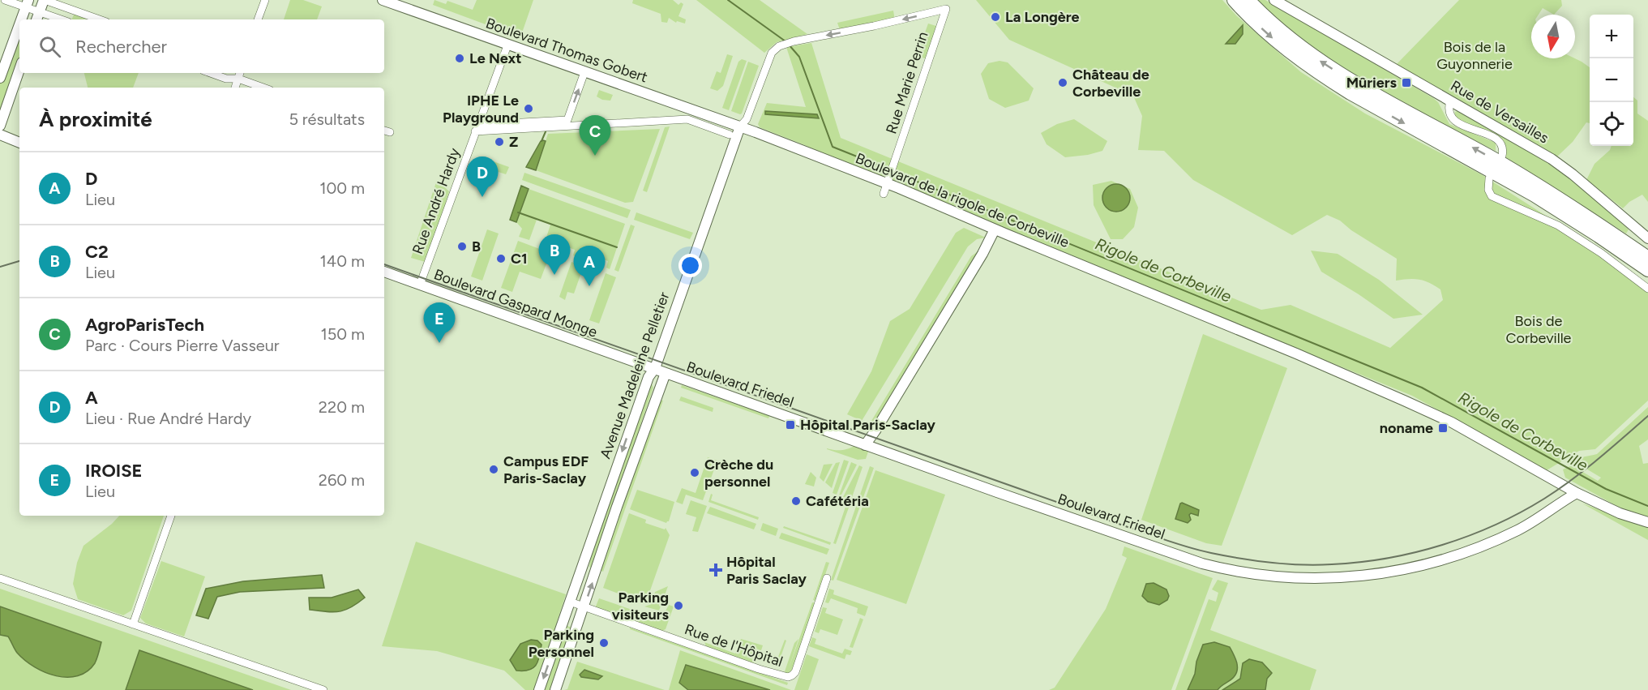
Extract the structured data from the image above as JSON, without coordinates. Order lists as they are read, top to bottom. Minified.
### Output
{"streets":{"street":["Boulevard Thomas Gobert","Rue Marie Perrin","Rue de Versailles","Boulevard de la rigole de Corbeville","Rue André Hardy","Boulevard Gaspard Monge","Avenue Madeleine Pelletier","Boulevard Friedel","Rue de l'Hôpital"]},"crossings":[["Boulevard Thomas Gobert","Rue Marie Perrin"],["Boulevard Thomas Gobert","Boulevard de la rigole de Corbeville"],["Boulevard Thomas Gobert","Rue André Hardy"],["Boulevard Thomas Gobert","Avenue Madeleine Pelletier"],["Rue Marie Perrin","Boulevard de la rigole de Corbeville"],["Rue Marie Perrin","Avenue Madeleine Pelletier"],["Boulevard de la rigole de Corbeville","Avenue Madeleine Pelletier"],["Boulevard de la rigole de Corbeville","Boulevard Friedel"],["Rue André Hardy","Boulevard Gaspard Monge"],["Boulevard Gaspard Monge","Boulevard Friedel"],["Avenue Madeleine Pelletier","Boulevard Friedel"],["Avenue Madeleine Pelletier","Rue de l'Hôpital"]],"water":["Rigole de Corbeville"],"parks":["Bois de la Guyonnerie","Bois de Corbeville"],"places":{"other":["La Longère","Le Next","Château de Corbeville","IPHE Le Playground","Z","B","C1","Campus EDF Paris-Saclay","Crèche du personnel","Cafétéria","Parking visiteurs","Parking Personnel"],"transit":["Mûriers","Hôpital Paris-Saclay","noname"],"health":["Hôpital Paris Saclay"]},"north":"bottom","page":{"map_buttons":["+","−"],"search":"Rechercher","heading":["À proximité","5 résultats"],"pins":["C","D","B","A","E"],"list":[{"mark":"A","name":"D","note":"Lieu","value":"100 m"},{"mark":"B","name":"C2","note":"Lieu","value":"140 m"},{"mark":"C","name":"AgroParisTech","note":"Parc · Cours Pierre Vasseur","value":"150 m"},{"mark":"D","name":"A","note":"Lieu · Rue André Hardy","value":"220 m"},{"mark":"E","name":"IROISE","note":"Lieu","value":"260 m"}]}}
